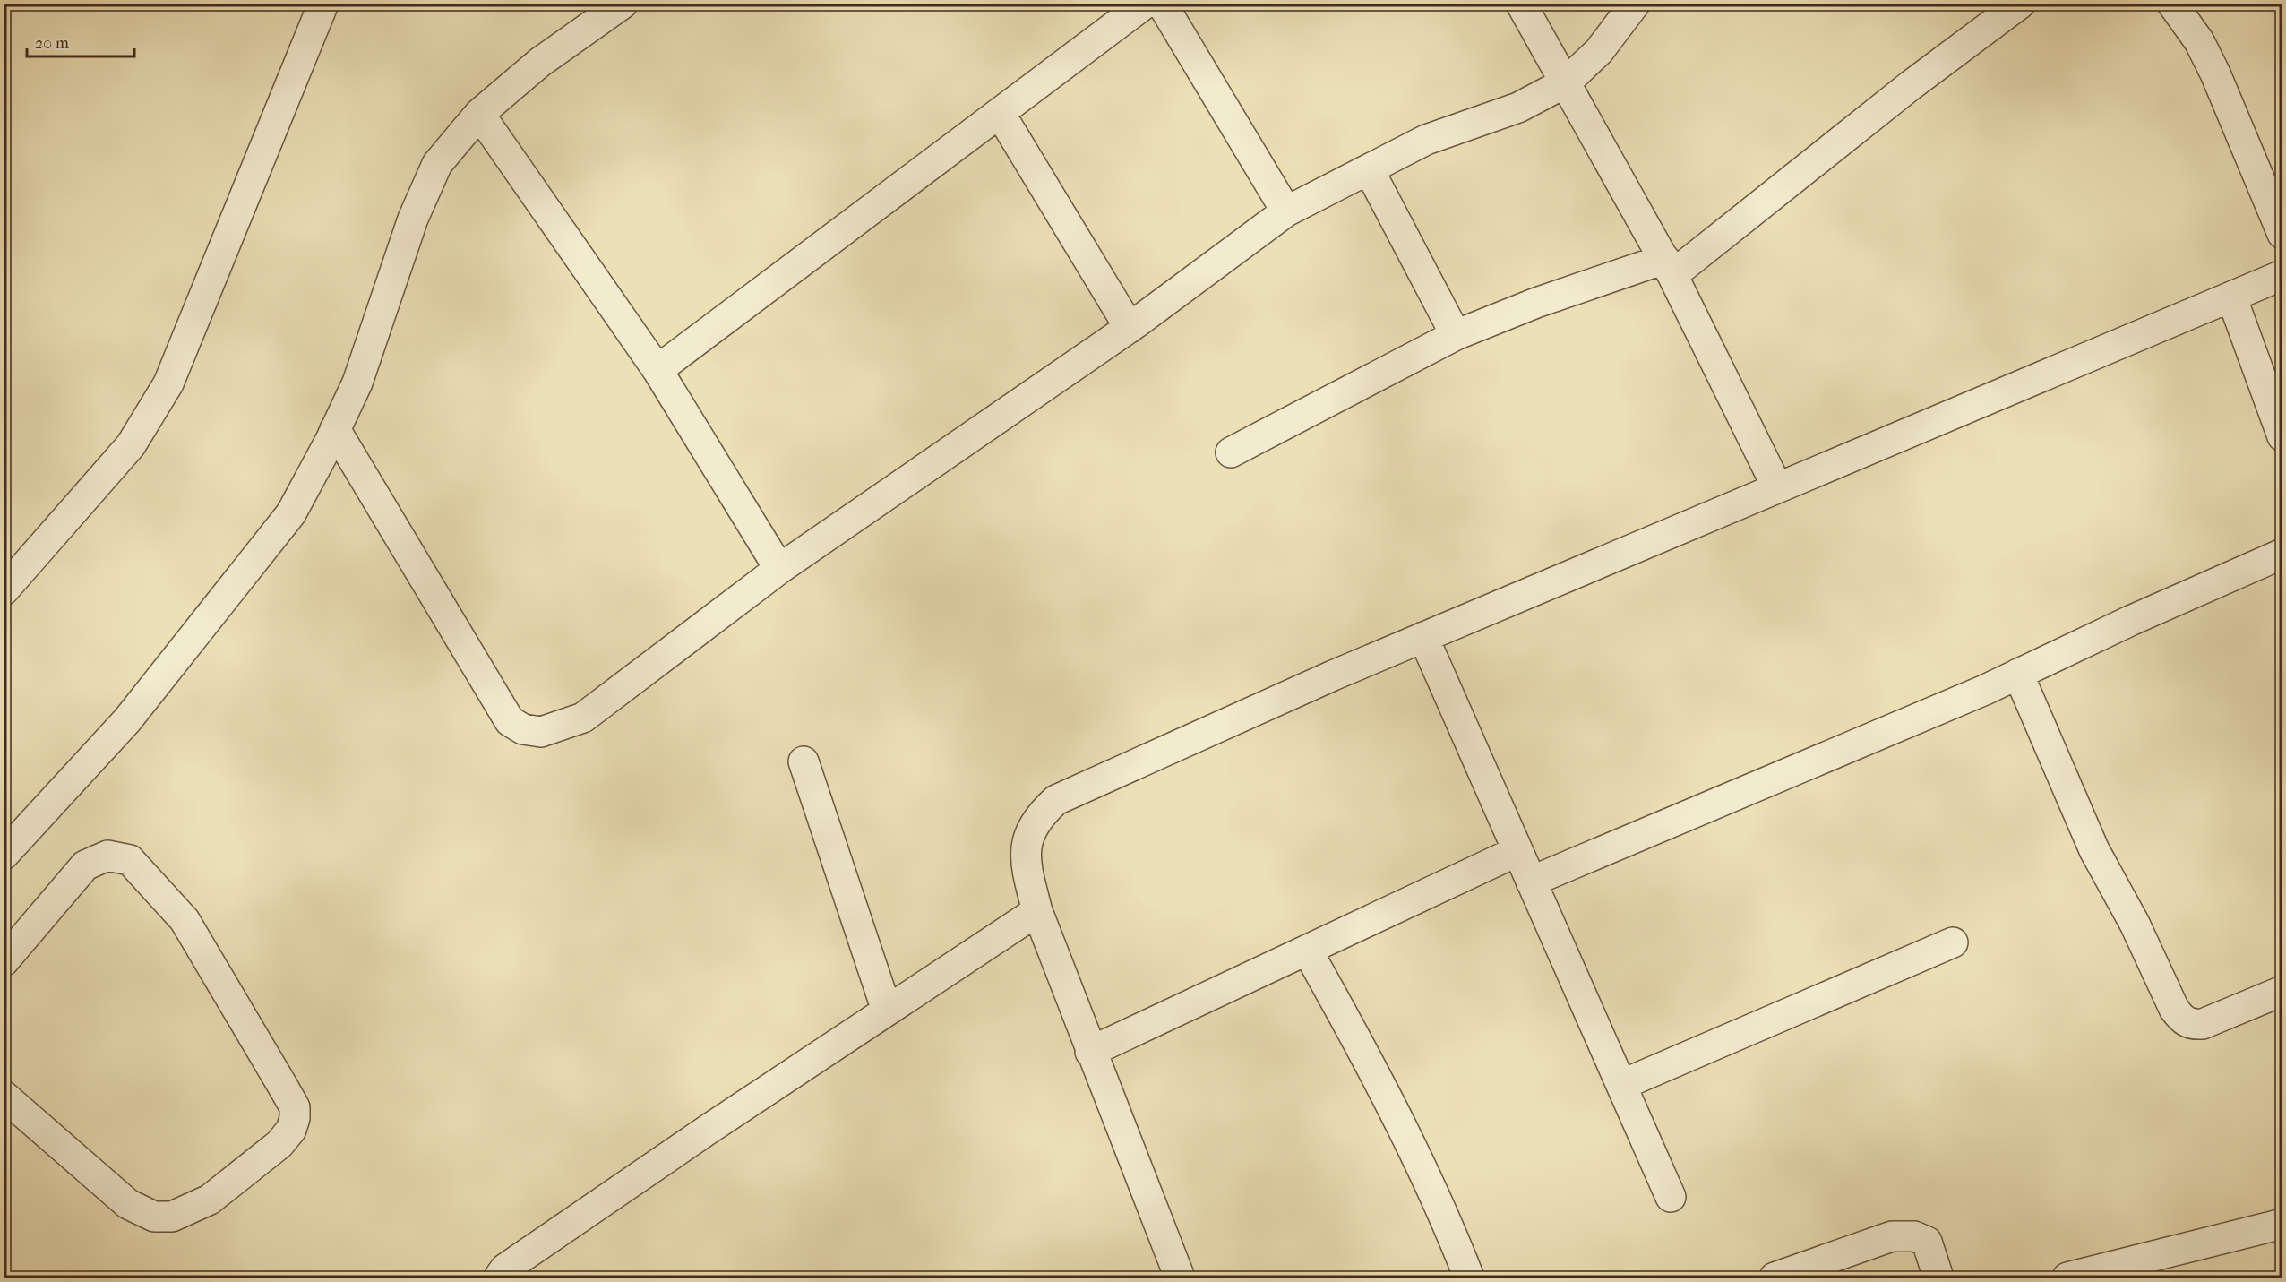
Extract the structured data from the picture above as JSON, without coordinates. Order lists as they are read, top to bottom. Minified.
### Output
{"scale_bar":"20 m"}
